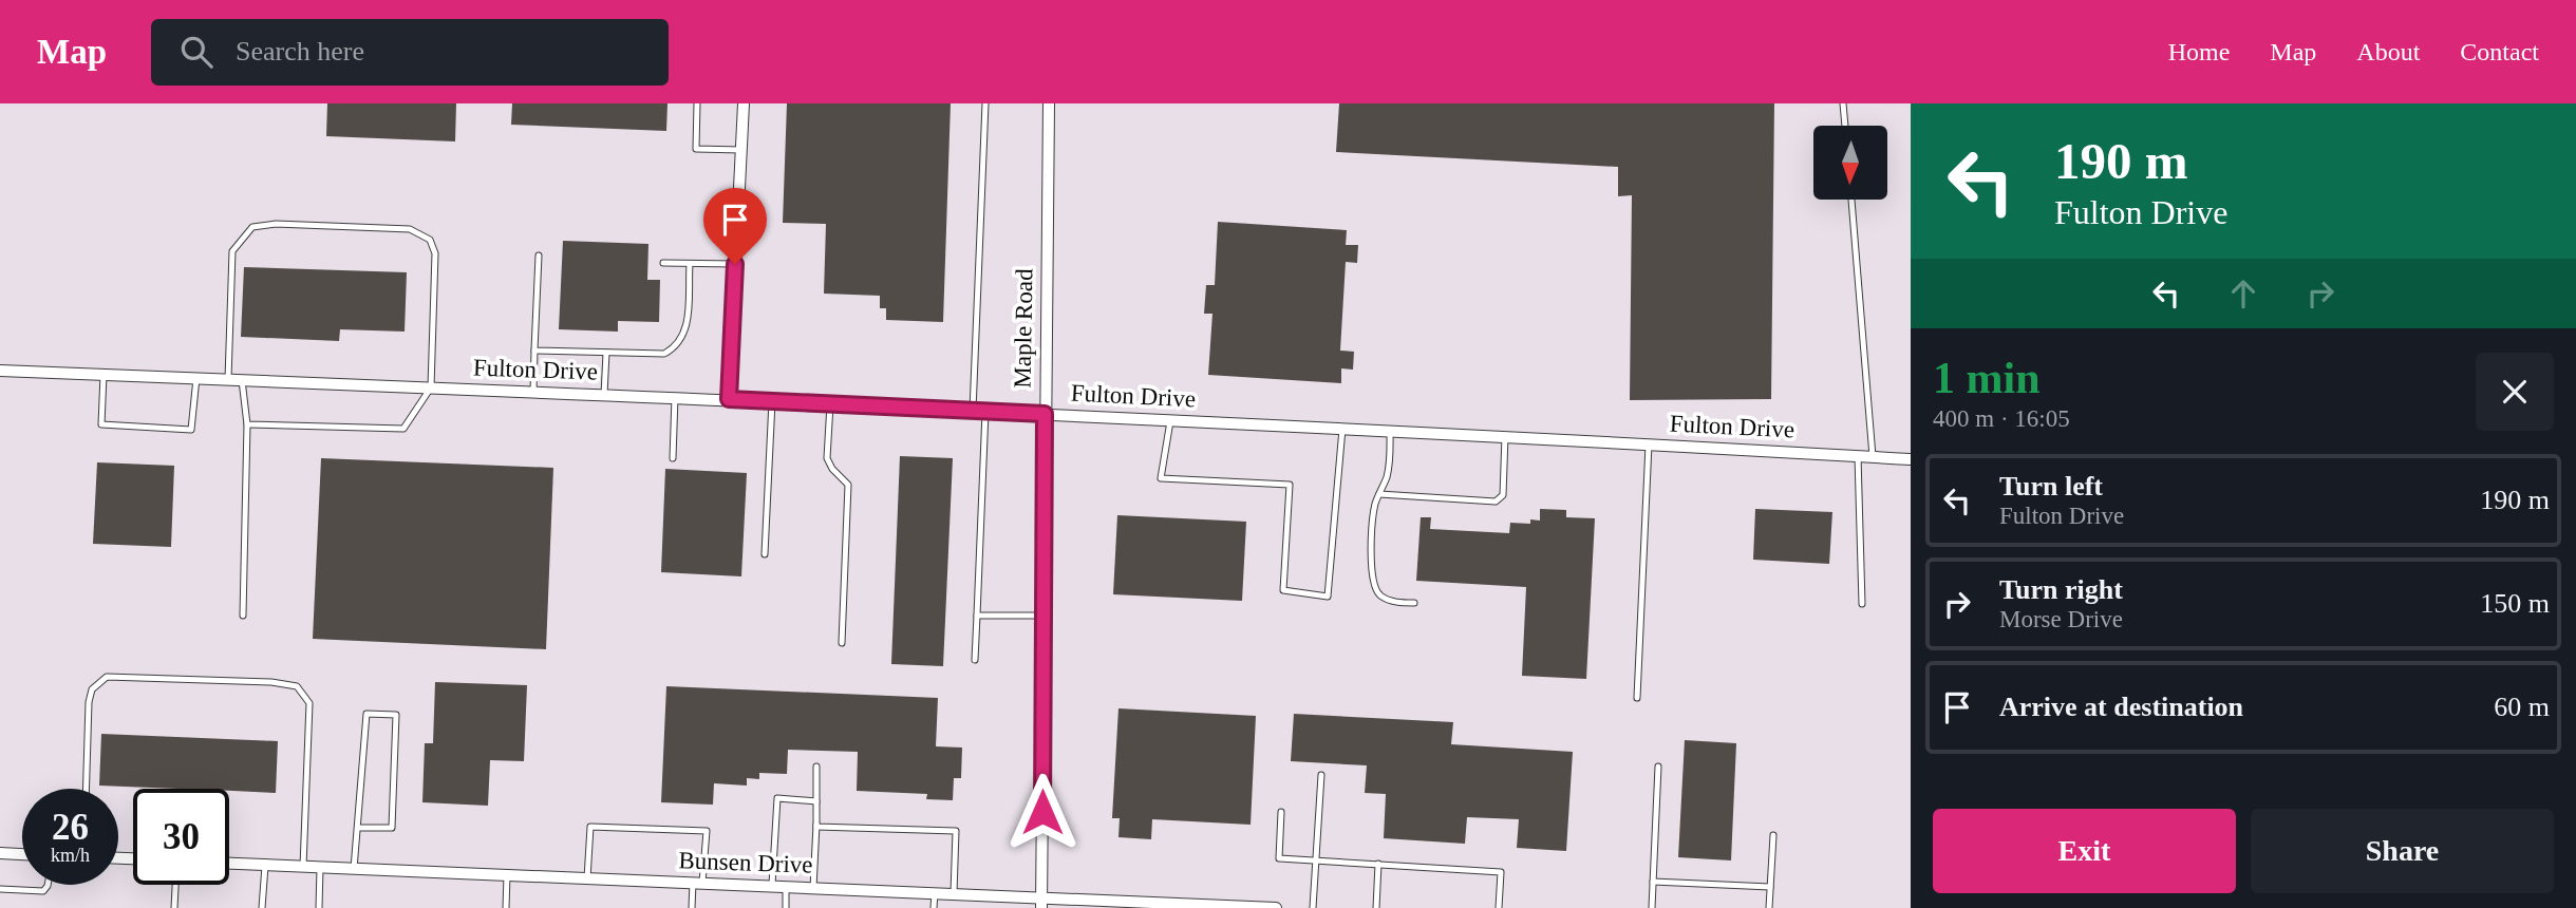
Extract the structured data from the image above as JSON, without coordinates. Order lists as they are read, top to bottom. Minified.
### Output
{"streets":{"street":["Maple Road","Fulton Drive","Bunsen Drive"]},"crossings":[["Maple Road","Fulton Drive"],["Maple Road","Bunsen Drive"]],"north":"bottom","page":{"header":"Map","search":"Search here","nav":["Home","Map","About","Contact"],"turn":["190 m","Fulton Drive"],"heading":["1 min","400 m · 16:05"],"list":[{"name":"Turn left","note":"Fulton Drive","value":"190 m"},{"name":"Turn right","note":"Morse Drive","value":"150 m"},{"name":"Arrive at destination","value":"60 m"}],"speed":"26 km/h","limit":"30","buttons":["Exit","Share"]}}
